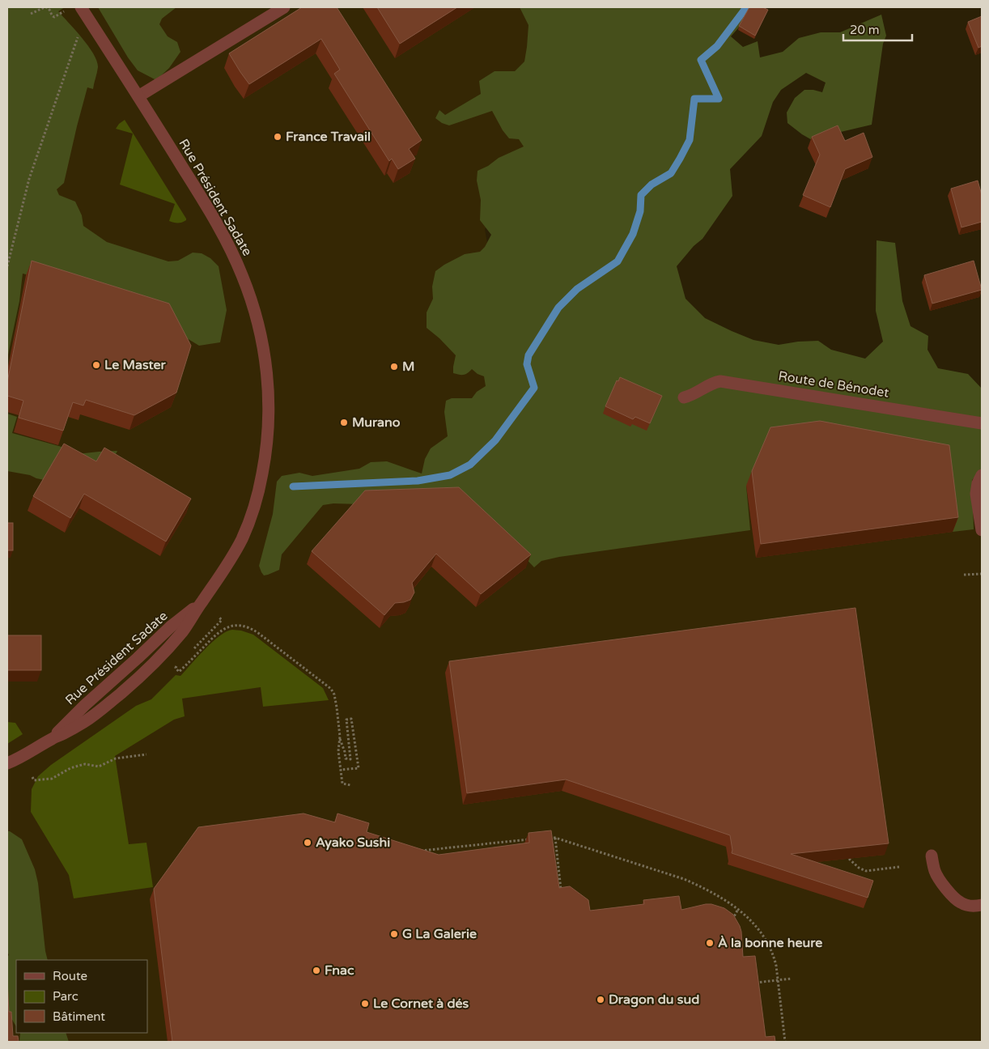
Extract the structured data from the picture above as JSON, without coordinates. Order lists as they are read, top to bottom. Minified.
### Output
{"streets":{"street":["Rue Président Sadate","Route de Bénodet"]},"places":["France Travail","Le Master","M","Murano","Ayako Sushi","G La Galerie","À la bonne heure","Fnac","Dragon du sud","Le Cornet à dés"],"legend":["Route","Parc","Bâtiment"],"scale_bar":"20 m"}
